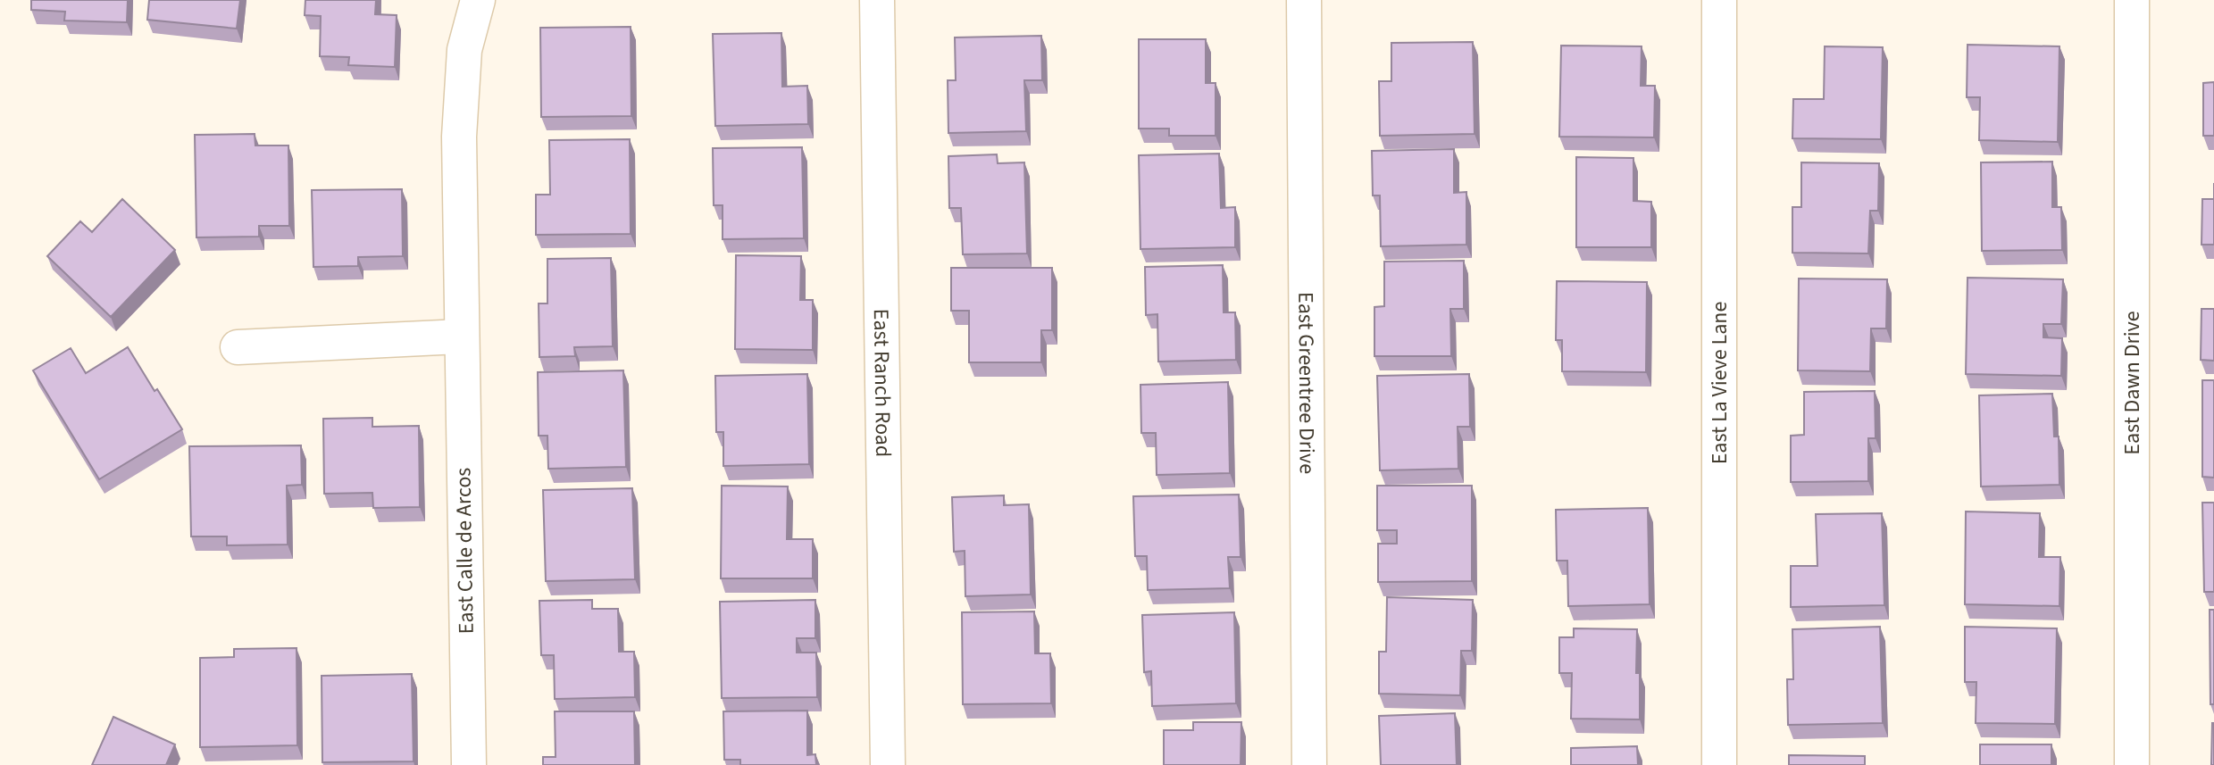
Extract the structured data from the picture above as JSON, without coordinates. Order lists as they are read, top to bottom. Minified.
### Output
{"streets":{"street":["East Greentree Drive","East Ranch Road","East La Vieve Lane","East Dawn Drive","East Calle de Arcos"]}}
